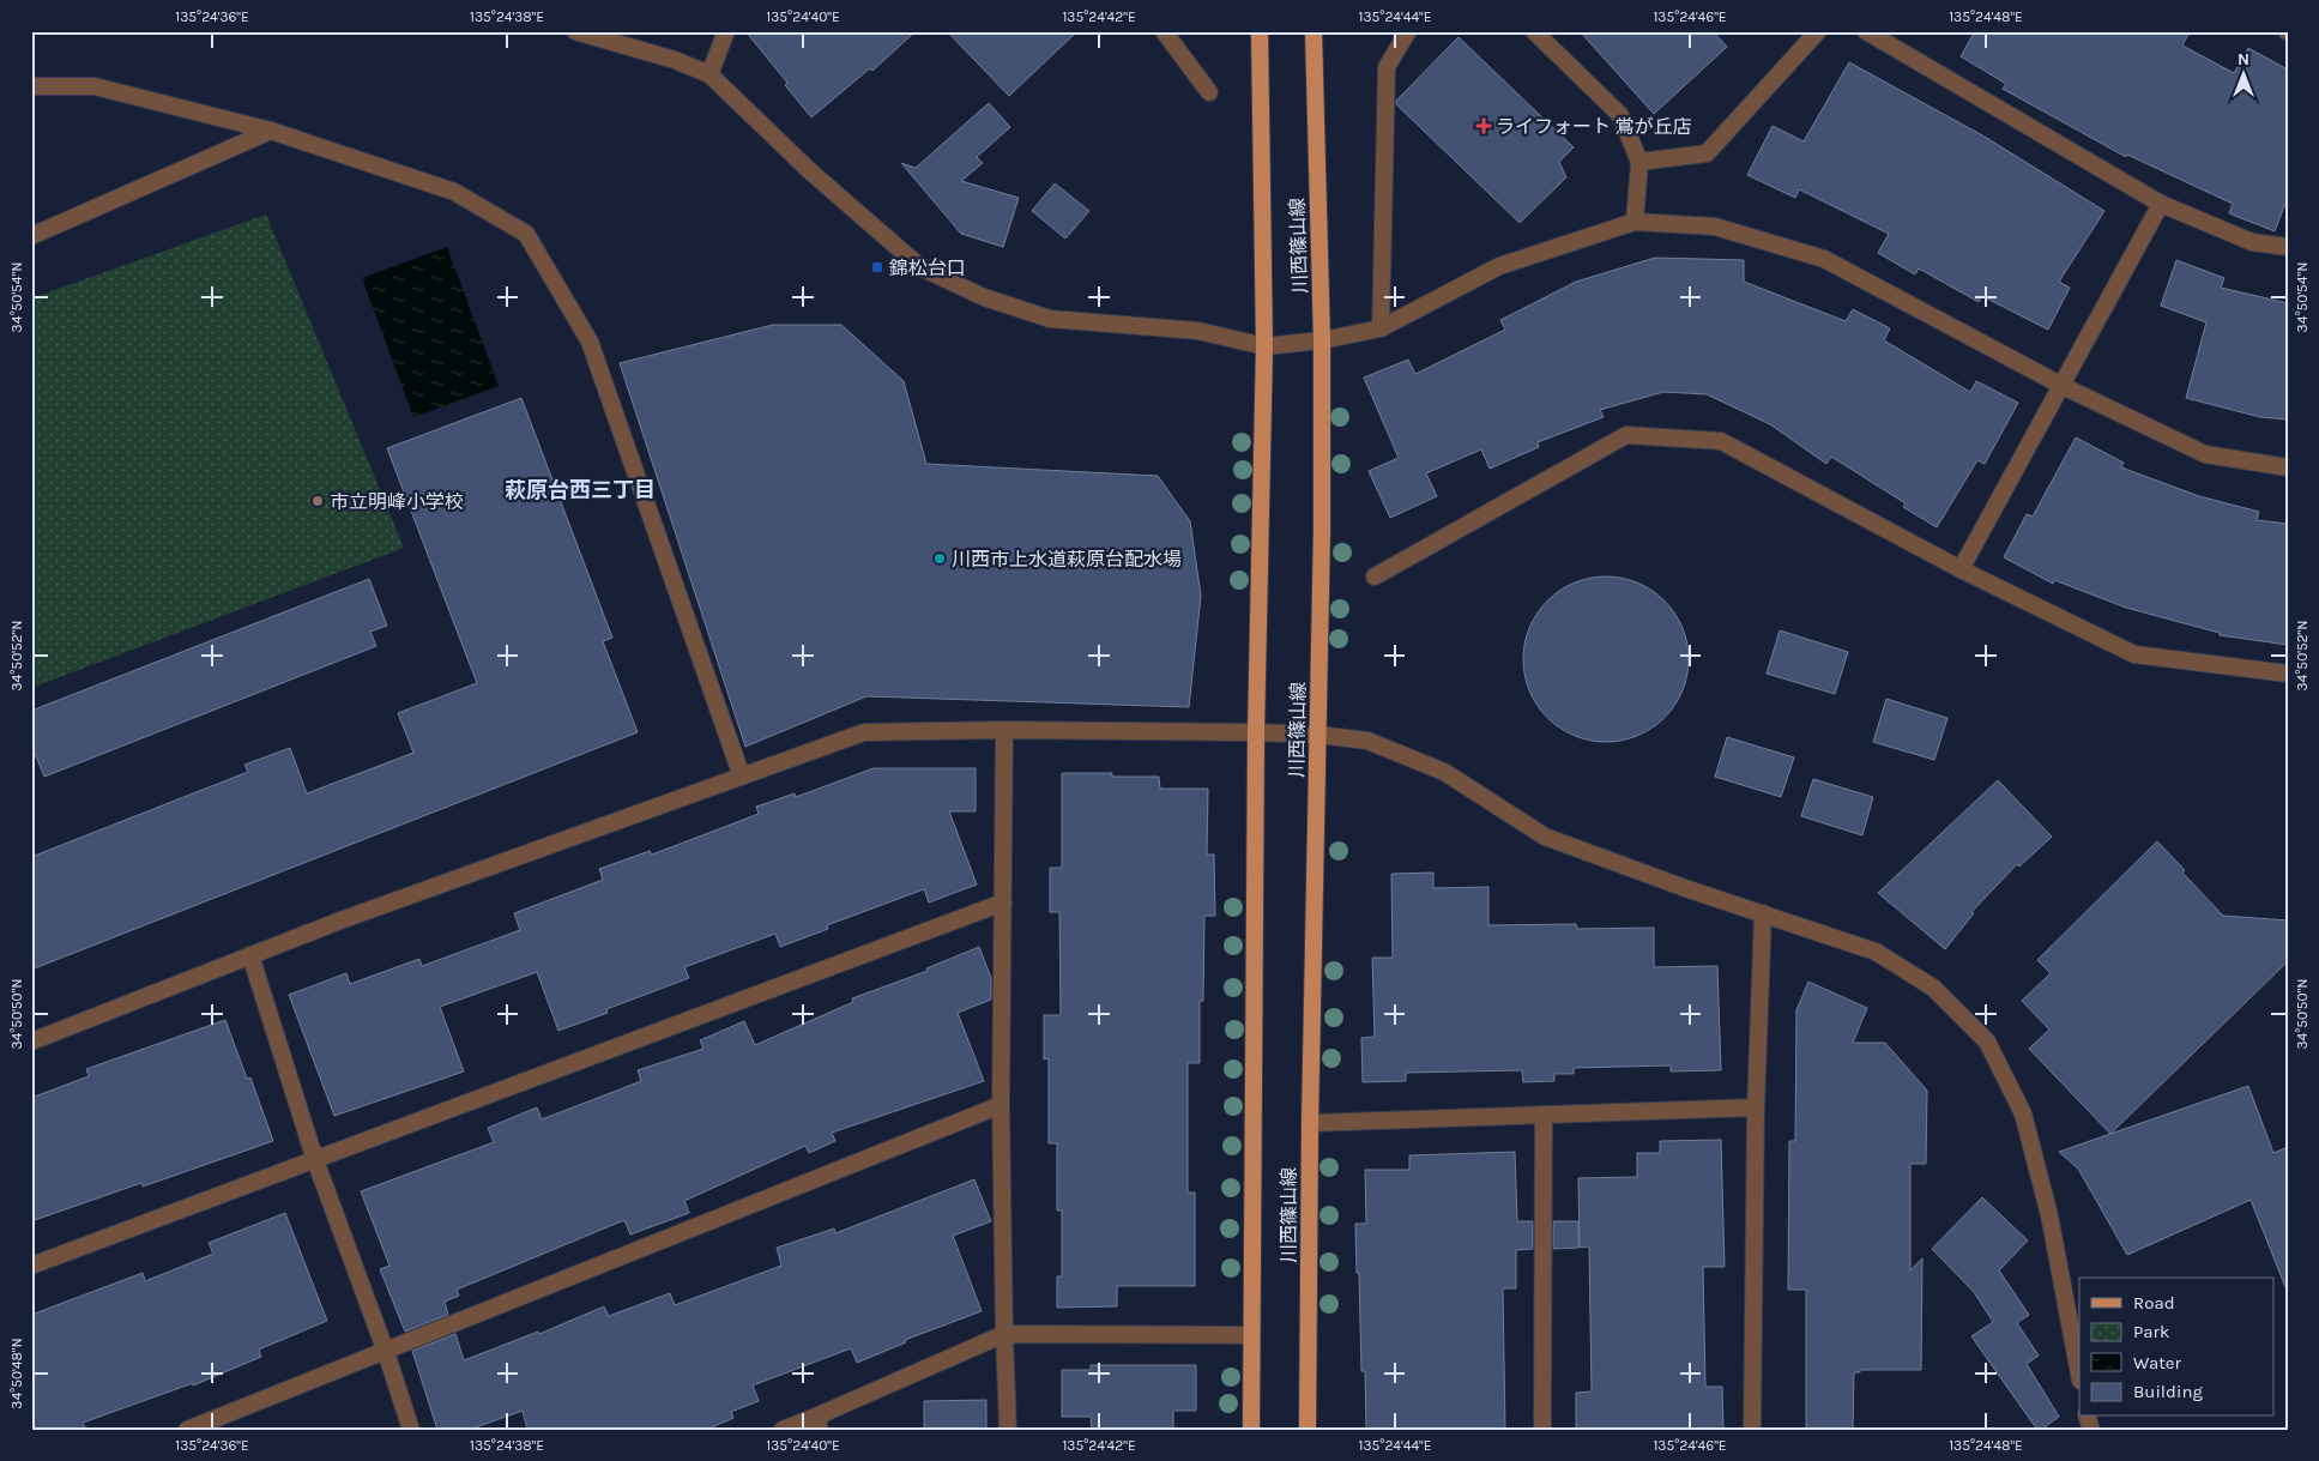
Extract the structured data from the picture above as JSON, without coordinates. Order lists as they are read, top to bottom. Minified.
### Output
{"streets":{"main road":["川西篠山線"]},"districts":["萩原台西三丁目"],"places":{"health":["ライフォート 鴬が丘店"],"transit":["錦松台口"],"other":["市立明峰小学校","川西市上水道萩原台配水場"]},"legend":["Road","Park","Water","Building"],"north":"top","coordinates":["135°24'36\"E","135°24'38\"E","135°24'40\"E","135°24'42\"E","135°24'44\"E","135°24'46\"E","135°24'48\"E","34°50'54\"N","34°50'52\"N","34°50'50\"N","34°50'48\"N"]}
